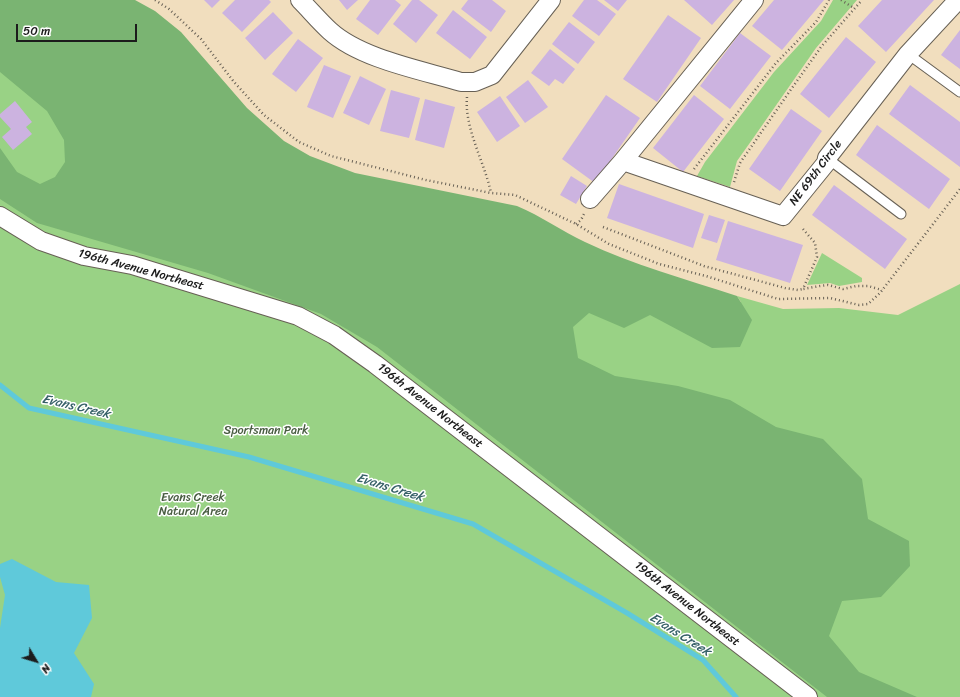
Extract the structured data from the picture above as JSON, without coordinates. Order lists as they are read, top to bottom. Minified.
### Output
{"streets":{"street":["NE 69th Circle","196th Avenue Northeast"]},"water":["Evans Creek"],"parks":["Sportsman Park","Evans Creek Natural Area"],"scale_bar":"50 m","north":"bottom right"}
